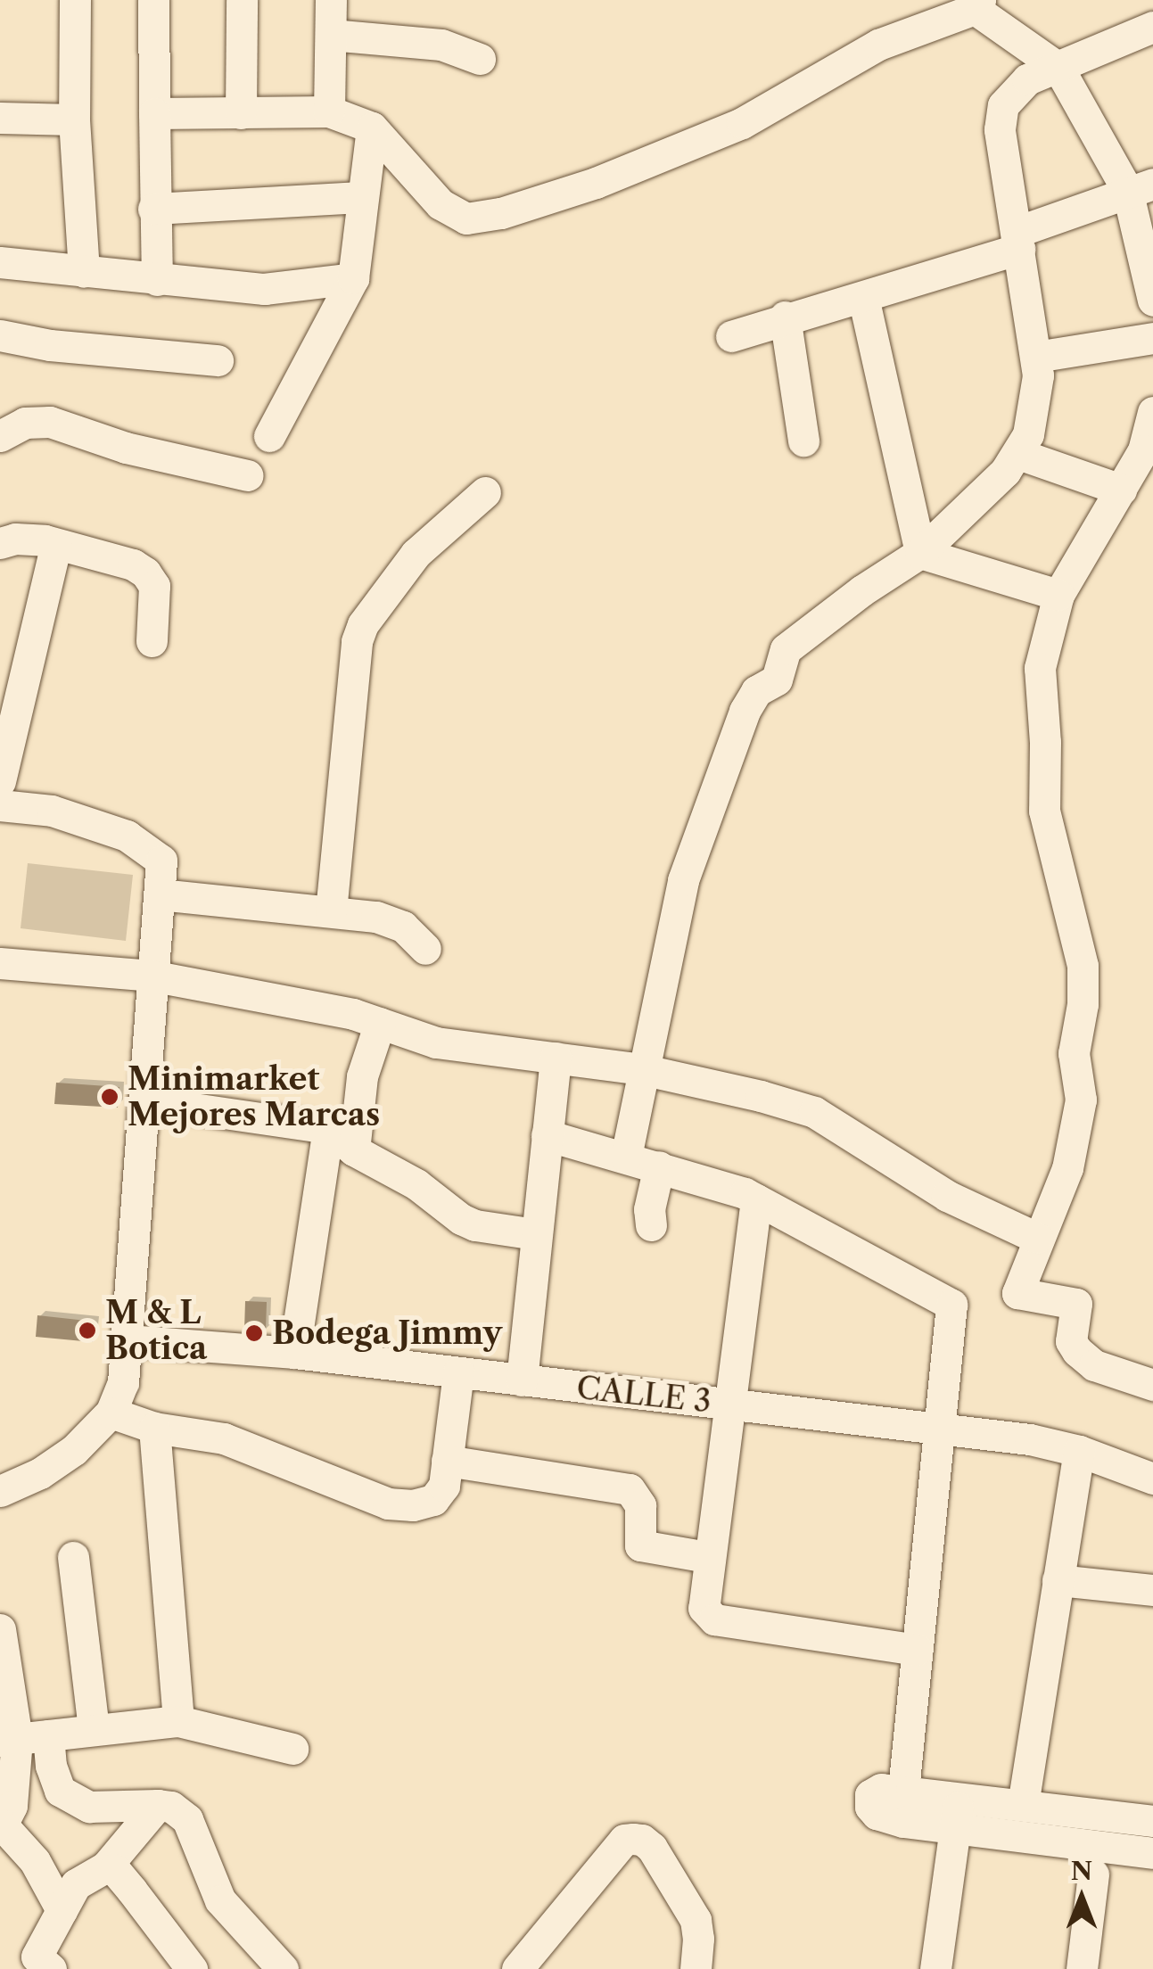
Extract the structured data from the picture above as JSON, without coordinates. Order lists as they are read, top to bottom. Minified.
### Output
{"streets":{"street":["CALLE 3"]},"places":["Minimarket Mejores Marcas","M & L Botica","Bodega Jimmy"],"north":"top"}
